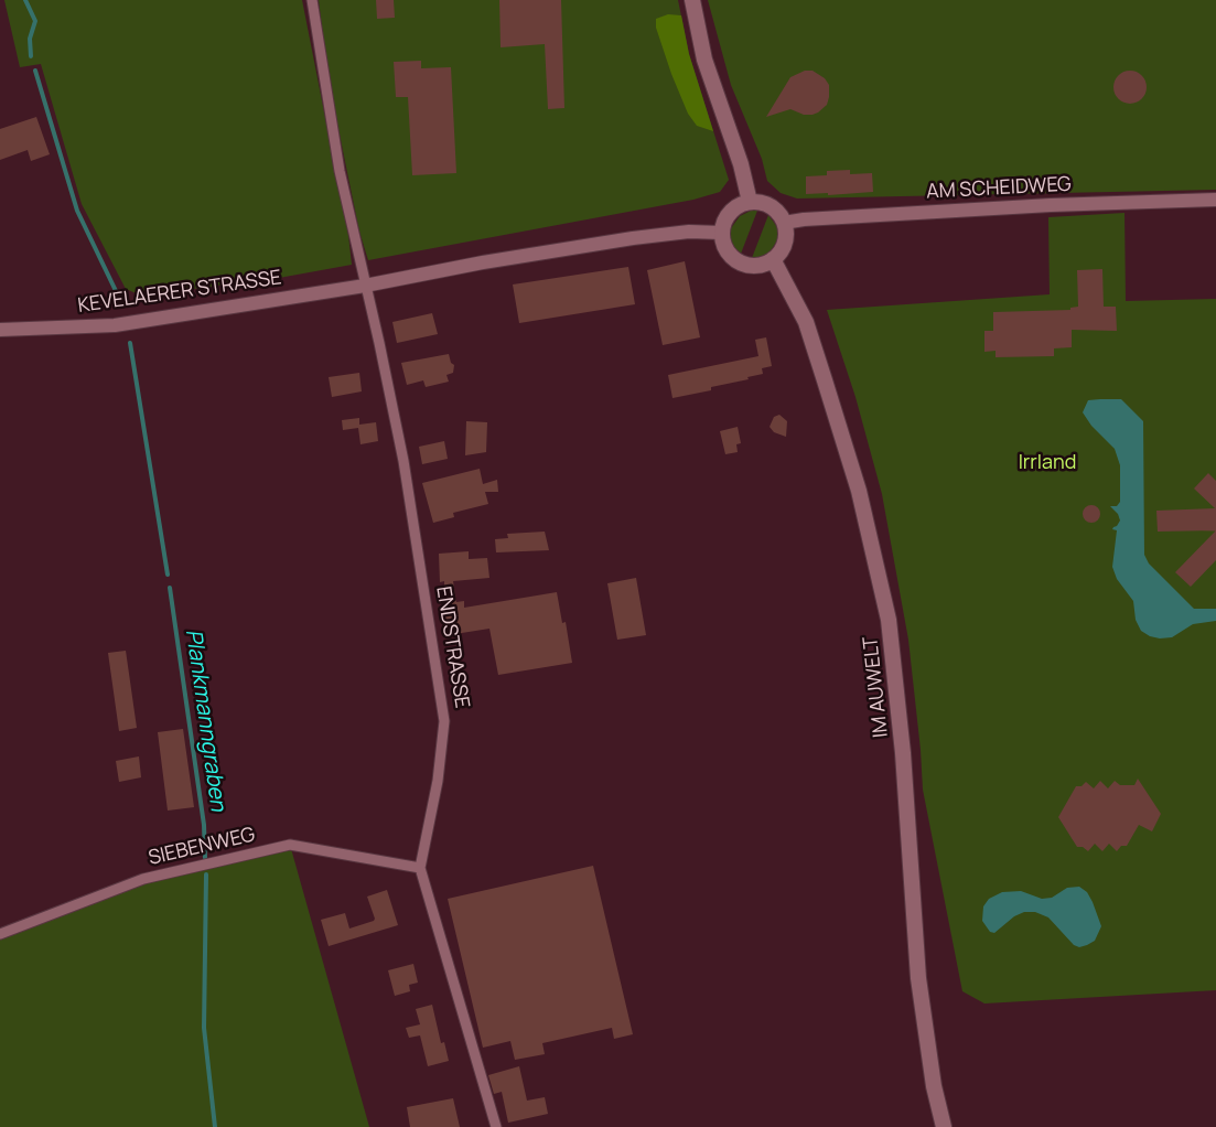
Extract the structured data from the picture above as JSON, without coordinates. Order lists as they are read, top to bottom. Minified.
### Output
{"streets":{"main road":["IM AUWELT"],"street":["AM SCHEIDWEG","KEVELAERER STRASSE","ENDSTRASSE","SIEBENWEG"]},"crossings":[["AM SCHEIDWEG","KEVELAERER STRASSE"],["AM SCHEIDWEG","IM AUWELT"],["KEVELAERER STRASSE","ENDSTRASSE"],["KEVELAERER STRASSE","IM AUWELT"],["ENDSTRASSE","SIEBENWEG"]],"water":["Plankmanngraben"],"parks":["Irrland"]}
